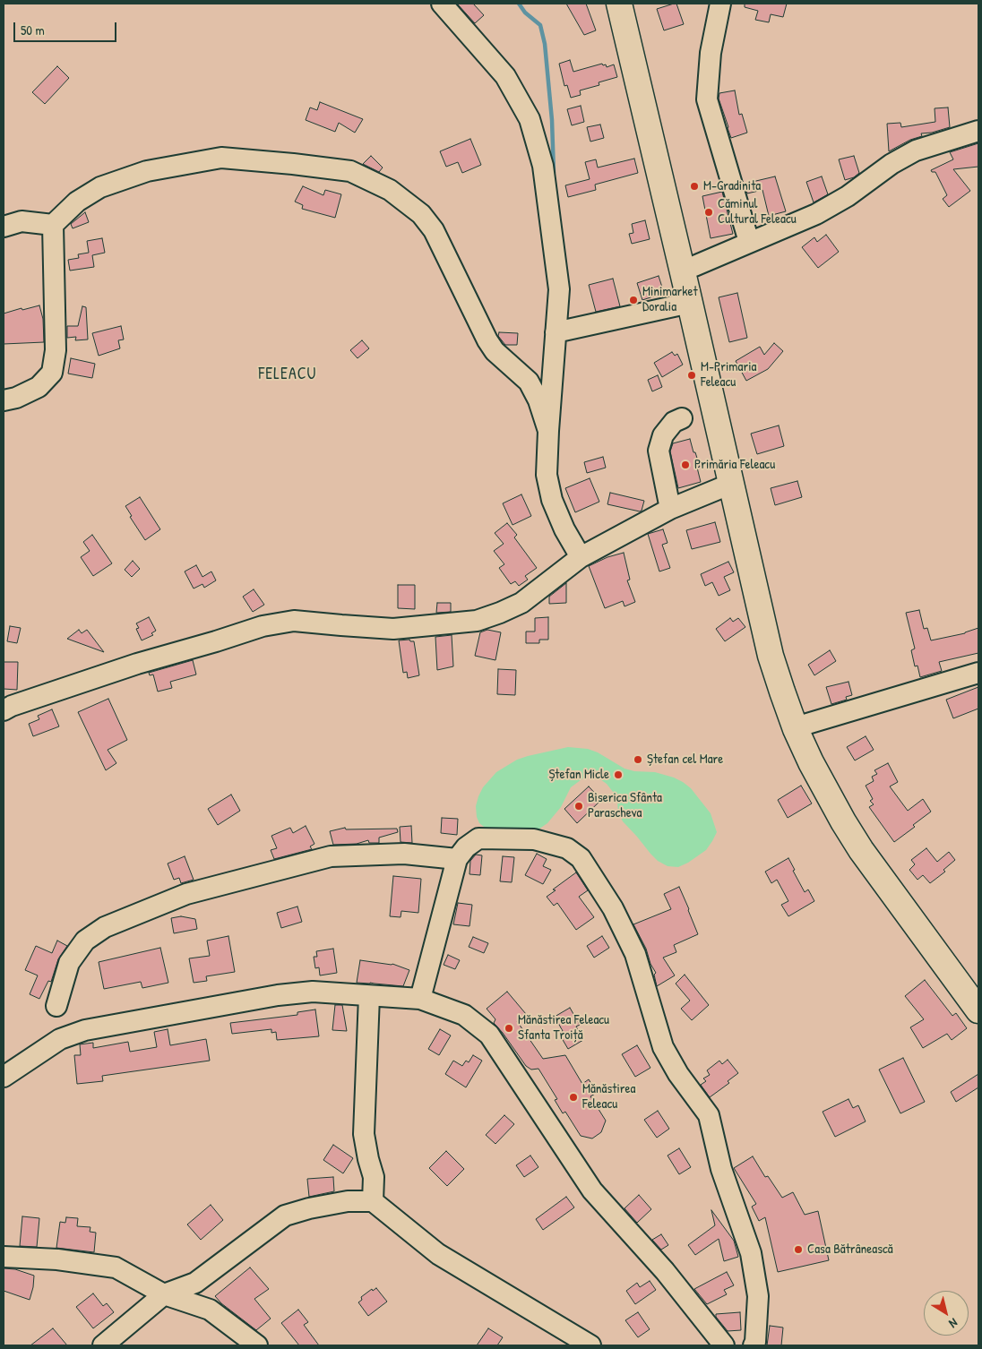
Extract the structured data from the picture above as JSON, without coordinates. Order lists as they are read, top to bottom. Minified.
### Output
{"districts":["FELEACU"],"places":["M-Gradinita","Căminul Cultural Feleacu","Minimarket Doralia","M-Primaria Feleacu","Primăria Feleacu","Ștefan cel Mare","Ștefan Micle","Biserica Sfânta Parascheva","Mănăstirea Feleacu Sfanta Troiță","Mănăstirea Feleacu","Casa Bătrânească"],"scale_bar":"50 m","north":"bottom right"}
